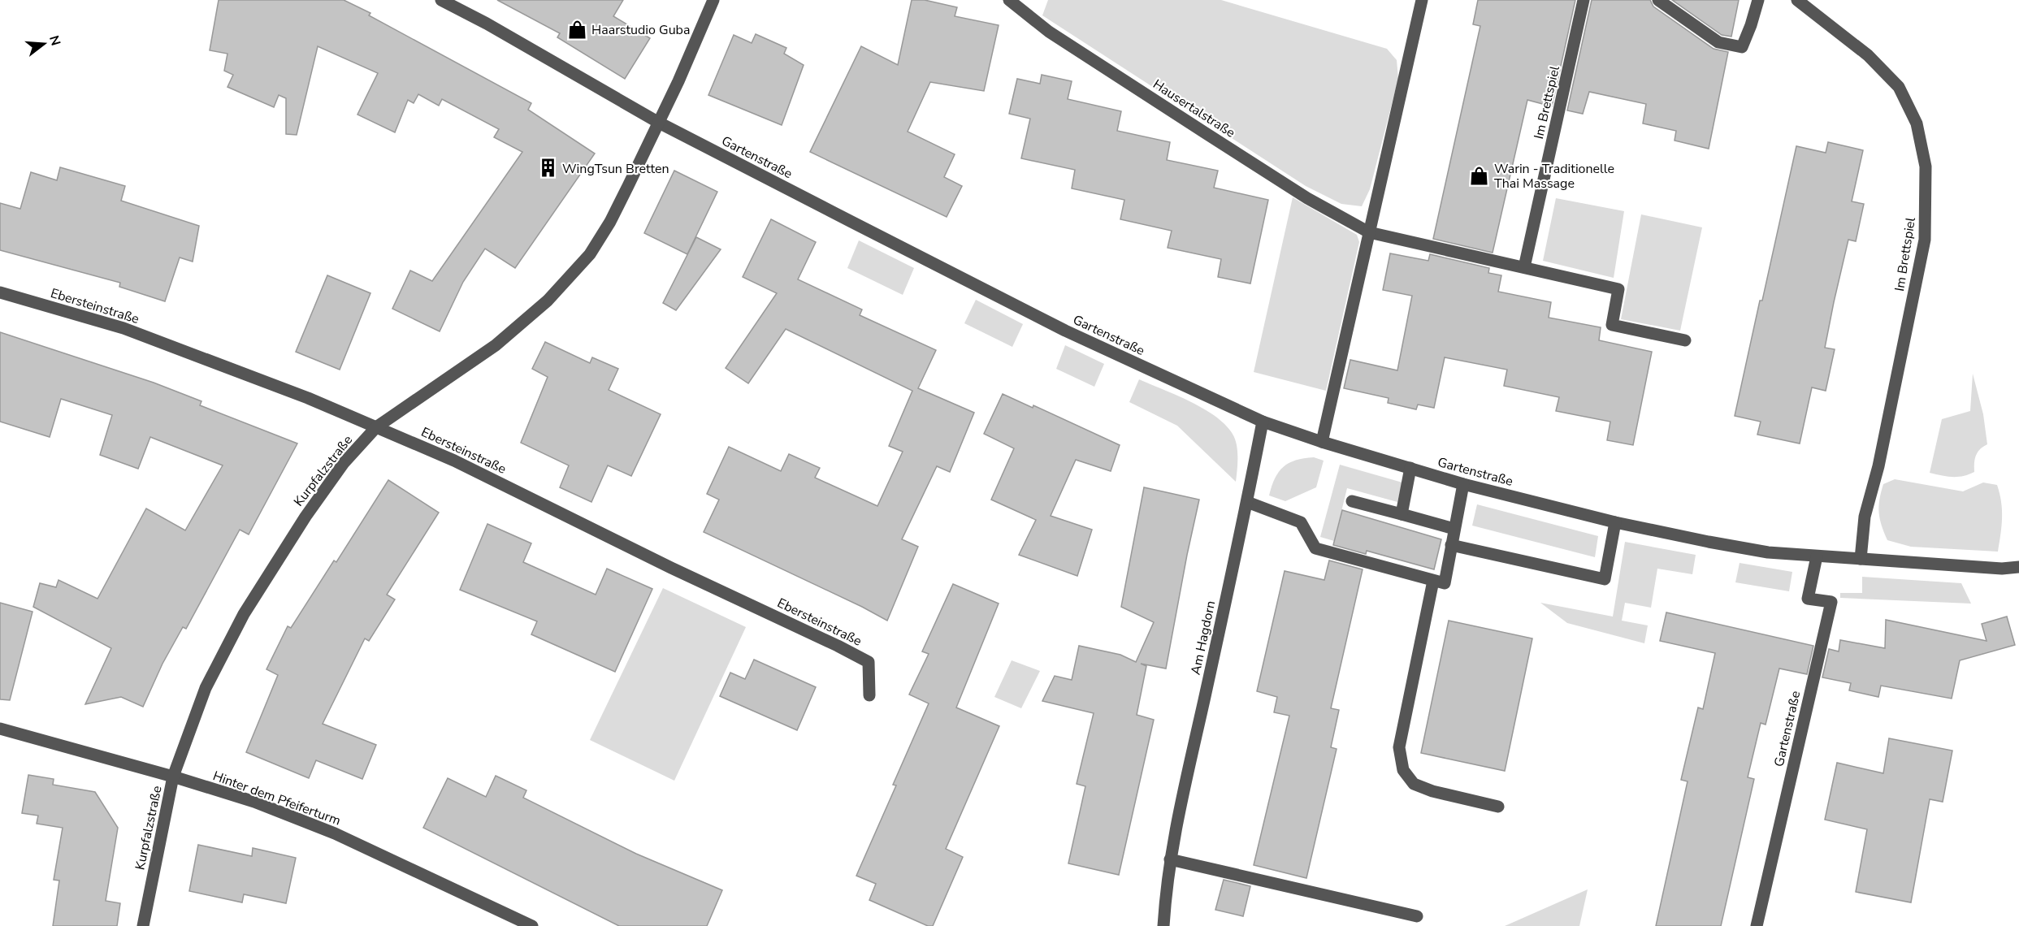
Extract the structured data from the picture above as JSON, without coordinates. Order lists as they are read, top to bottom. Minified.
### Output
{"streets":{"street":["Im Brettspiel","Hausertalstraße","Gartenstraße","Ebersteinstraße","Kurpfalzstraße","Am Hagdorn","Hinter dem Pfeiferturm"]},"crossings":[["Im Brettspiel","Gartenstraße"],["Gartenstraße","Kurpfalzstraße"],["Gartenstraße","Am Hagdorn"],["Ebersteinstraße","Kurpfalzstraße"],["Kurpfalzstraße","Hinter dem Pfeiferturm"]],"places":{"shop":["Haarstudio Guba","Warin - Traditionelle Thai Massage"],"building":["WingTsun Bretten"]},"north":"right"}
